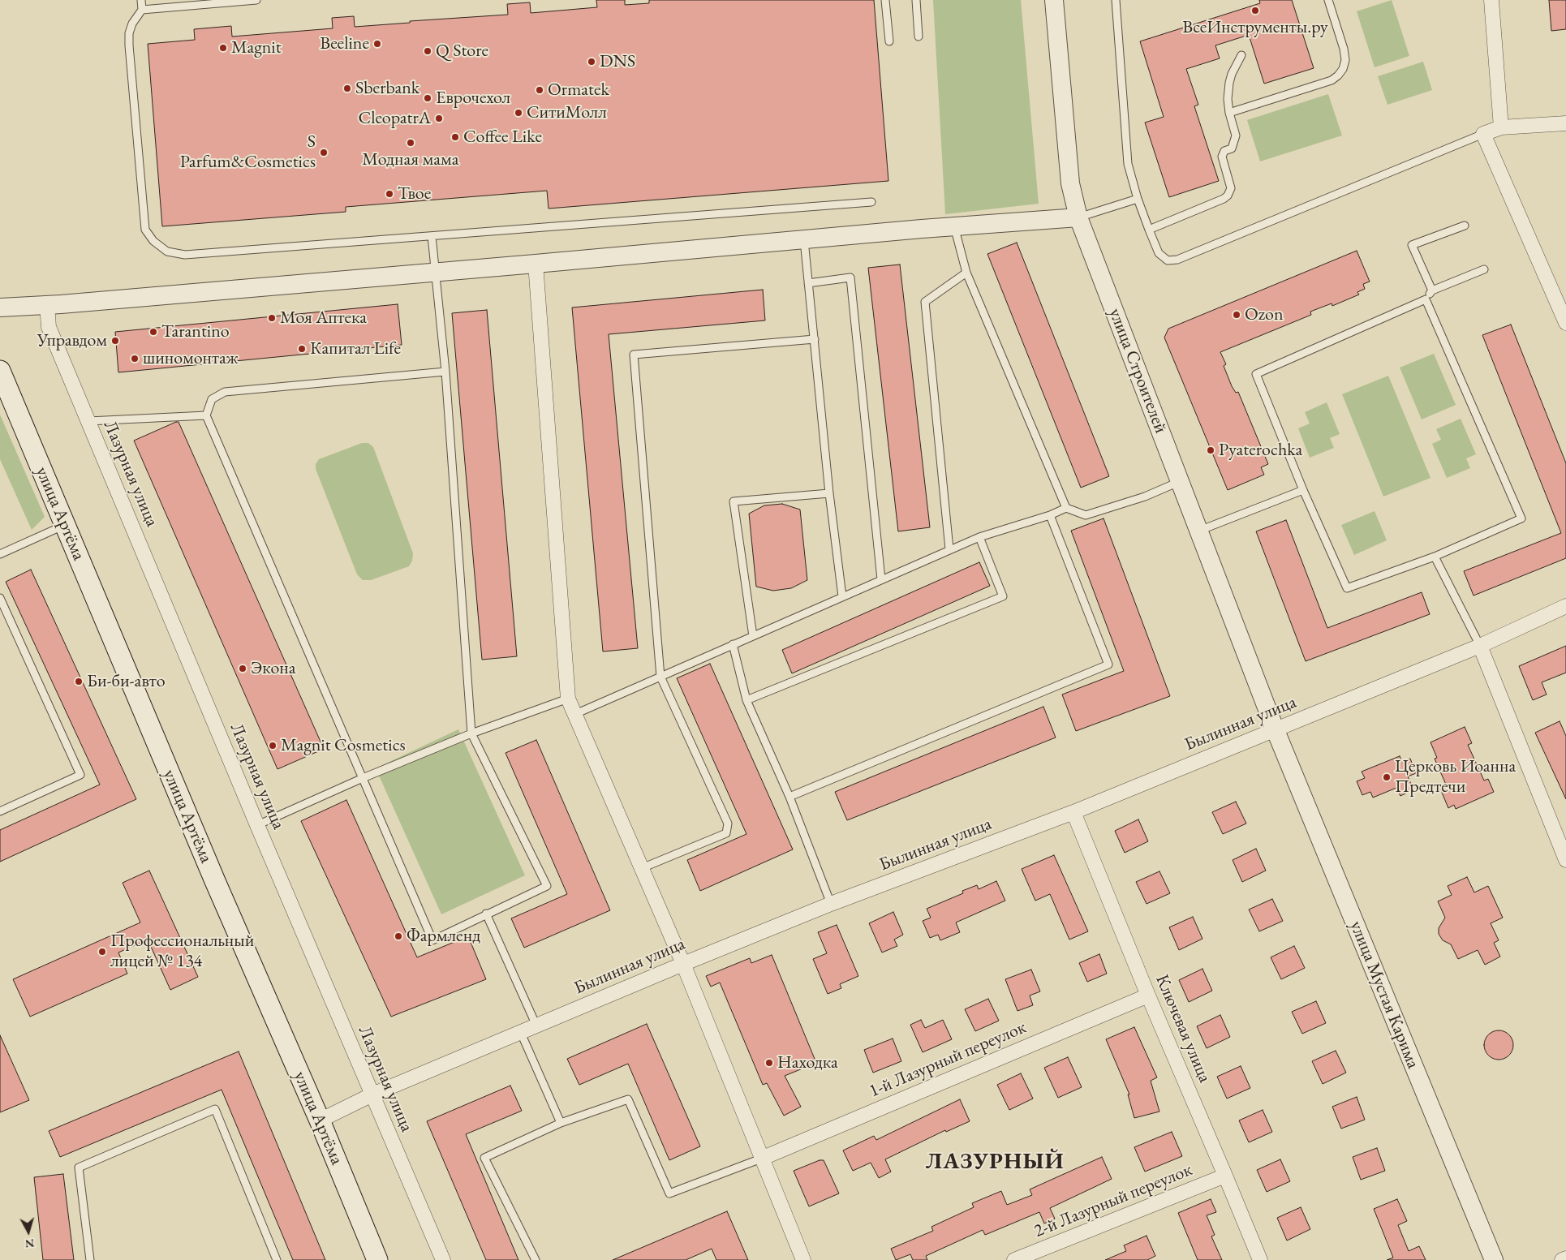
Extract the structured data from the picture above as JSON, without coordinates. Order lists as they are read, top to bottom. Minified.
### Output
{"streets":{"main road":["улица Артёма"],"street":["улица Строителей","Лазурная улица","Былинная улица","улица Мустая Карима","Ключевая улица","1-й Лазурный переулок","2-й Лазурный переулок"]},"crossings":[["улица Строителей","Былинная улица"],["улица Строителей","улица Мустая Карима"],["Лазурная улица","Былинная улица"],["улица Артёма","Былинная улица"],["Былинная улица","улица Мустая Карима"],["Былинная улица","Ключевая улица"],["Ключевая улица","1-й Лазурный переулок"],["Ключевая улица","2-й Лазурный переулок"]],"districts":["ЛАЗУРНЫЙ"],"places":["ВсеИнструменты.ру","Beeline","Magnit","Q Store","DNS","Sberbank","Ormatek","Еврочехол","СитиМолл","CleopatrA","Coffee Like","Модная мама","S Parfum&Cosmetics","Твое","Ozon","Моя Аптека","Tarantino","Управдом","Капитал Life","шиномонтаж","Pyaterochka","Экона","Би-би-авто","Magnit Cosmetics","Церковь Иоанна Предтечи","Фармленд","Профессиональный лицей № 134","Находка"],"north":"bottom"}
